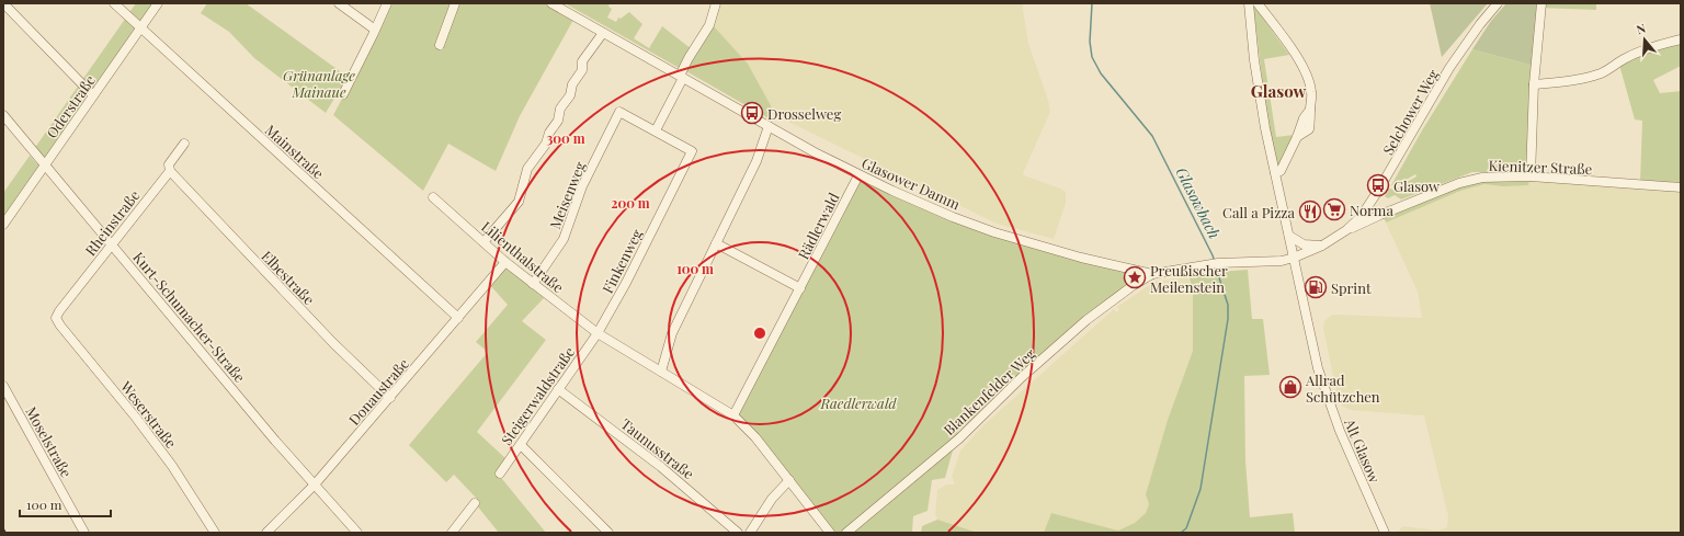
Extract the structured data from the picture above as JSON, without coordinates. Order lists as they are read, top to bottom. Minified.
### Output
{"streets":{"street":["Oderstraße","Selchower Weg","Mainstraße","Kienitzer Straße","Glasower Damm","Meisenweg","Rheinstraße","Rädlerwald","Lilienthalstraße","Finkenweg","Elbestraße","Kurt-Schumacher-Straße","Donaustraße","Blankenfelder Weg","Steigerwaldstraße","Weserstraße","Moselstraße","Taunusstraße","Alt Glasow"]},"crossings":[["Oderstraße","Mainstraße"],["Oderstraße","Kurt-Schumacher-Straße"],["Selchower Weg","Kienitzer Straße"],["Selchower Weg","Glasower Damm"],["Selchower Weg","Alt Glasow"],["Mainstraße","Donaustraße"],["Glasower Damm","Rädlerwald"],["Glasower Damm","Blankenfelder Weg"],["Glasower Damm","Alt Glasow"],["Meisenweg","Lilienthalstraße"],["Meisenweg","Finkenweg"],["Rheinstraße","Elbestraße"],["Rheinstraße","Kurt-Schumacher-Straße"],["Rheinstraße","Weserstraße"],["Rädlerwald","Lilienthalstraße"],["Lilienthalstraße","Finkenweg"],["Lilienthalstraße","Donaustraße"],["Lilienthalstraße","Steigerwaldstraße"],["Finkenweg","Steigerwaldstraße"],["Elbestraße","Donaustraße"],["Kurt-Schumacher-Straße","Donaustraße"],["Steigerwaldstraße","Taunusstraße"]],"districts":["Glasow"],"water":["Glasowbach"],"parks":["Grünanlage Mainaue","Raedlerwald"],"places":{"bus stop":["Drosselweg","Glasow"],"supermarket":["Norma"],"restaurant":["Call a Pizza"],"place":["Preußischer Meilenstein"],"fuel station":["Sprint"],"shop":["Allrad Schützchen"]},"scale_bar":"100 m","north":"top","rings":["300 m","200 m","100 m"]}
